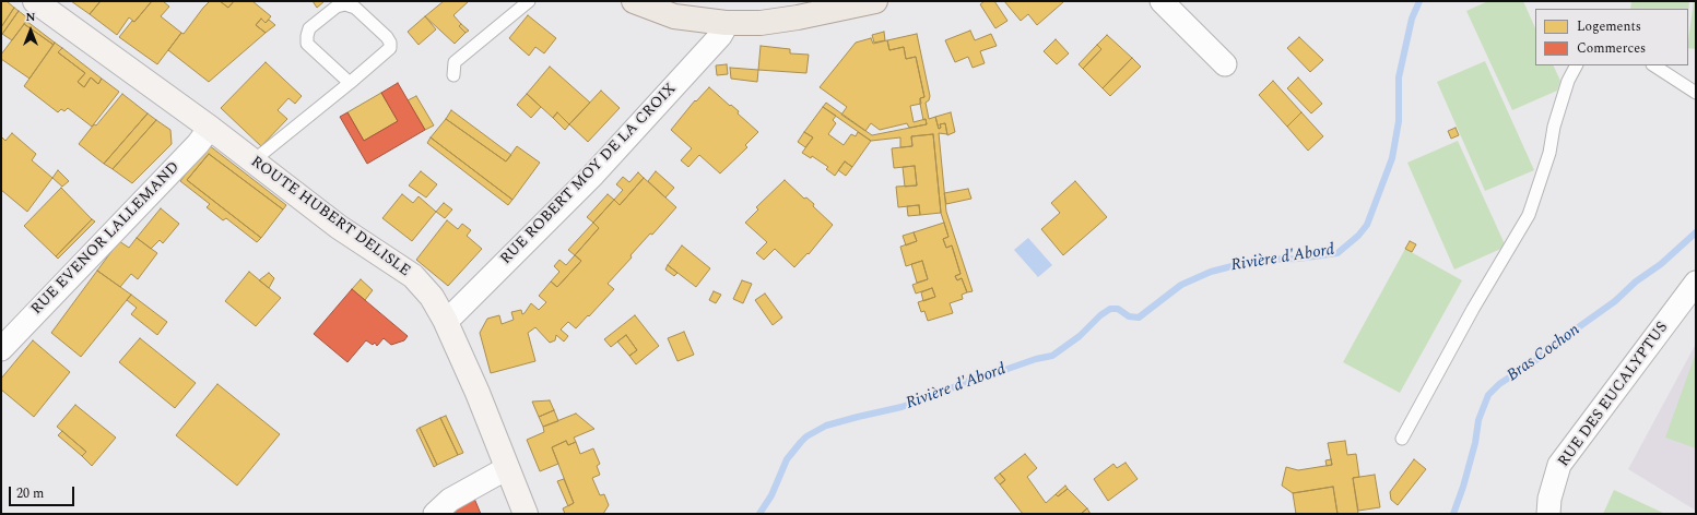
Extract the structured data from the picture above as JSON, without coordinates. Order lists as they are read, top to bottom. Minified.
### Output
{"streets":{"main road":["ROUTE HUBERT DELISLE"],"street":["RUE ROBERT MOY DE LA CROIX","RUE EVENOR LALLEMAND","RUE DES EUCALYPTUS"]},"crossings":[["RUE ROBERT MOY DE LA CROIX","ROUTE HUBERT DELISLE"],["ROUTE HUBERT DELISLE","RUE EVENOR LALLEMAND"]],"water":["Rivière d'Abord","Bras Cochon"],"legend":["Logements","Commerces"],"scale_bar":"20 m","north":"top"}
